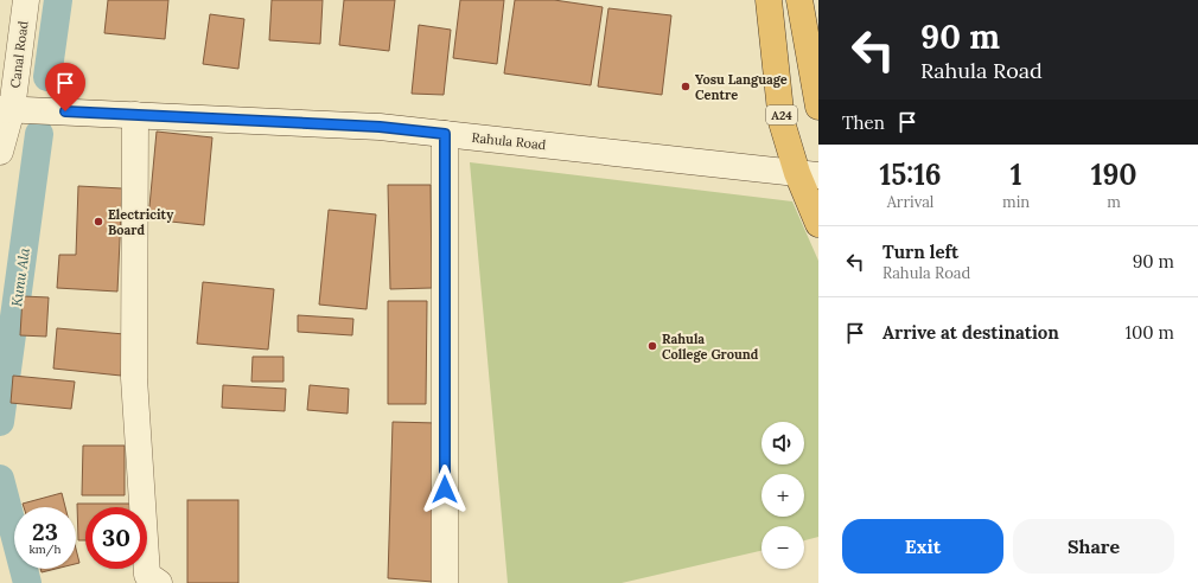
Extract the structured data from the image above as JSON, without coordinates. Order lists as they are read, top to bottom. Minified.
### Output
{"streets":{"highway":["A24"],"street":["Canal Road","Rahula Road"]},"crossings":[["Canal Road","Rahula Road"],["A24","Rahula Road"]],"water":["Kunu Ala"],"places":["Yosu Language Centre","Electricity Board","Rahula College Ground"],"page":{"turn":["90 m","Rahula Road"],"then":"Then","eta":["15:16","Arrival","1","min","190","m"],"list":[{"name":"Turn left","note":"Rahula Road","value":"90 m"},{"name":"Arrive at destination","value":"100 m"}],"map_buttons":["+","−"],"speed":"23 km/h","limit":"30","buttons":["Exit","Share"]}}
